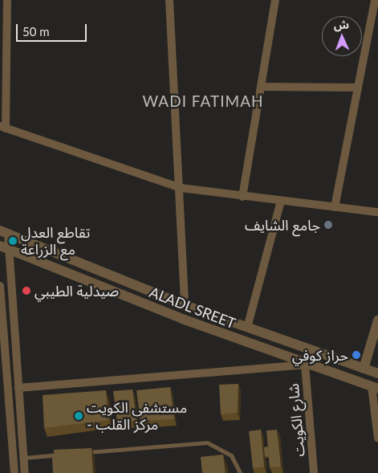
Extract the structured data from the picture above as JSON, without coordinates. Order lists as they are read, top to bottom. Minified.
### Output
{"streets":{"street":["ALADL SREET","شارع الكويت"]},"crossings":[["ALADL SREET","شارع الكويت"]],"districts":["WADI FATIMAH"],"places":["جامع الشايف","تقاطع العدل مع الزراعة","صيدلية الطيبي","حراز كوفي","مستشفى الكويت - مركز القلب"],"scale_bar":"50 m","north":"top"}
